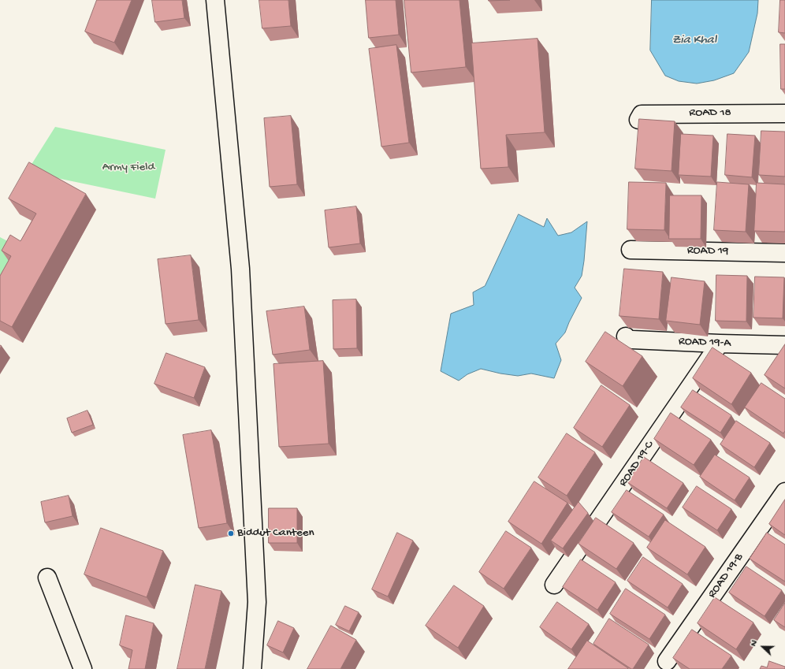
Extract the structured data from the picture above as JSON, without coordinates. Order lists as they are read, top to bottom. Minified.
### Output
{"streets":{"street":["ROAD 18","ROAD 19","ROAD 19-A","ROAD 19-C","ROAD 19-B"]},"crossings":[["ROAD 19-A","ROAD 19-C"]],"water":["Zia Khal"],"parks":["Army Field"],"places":["Biddut Canteen"],"north":"left"}
